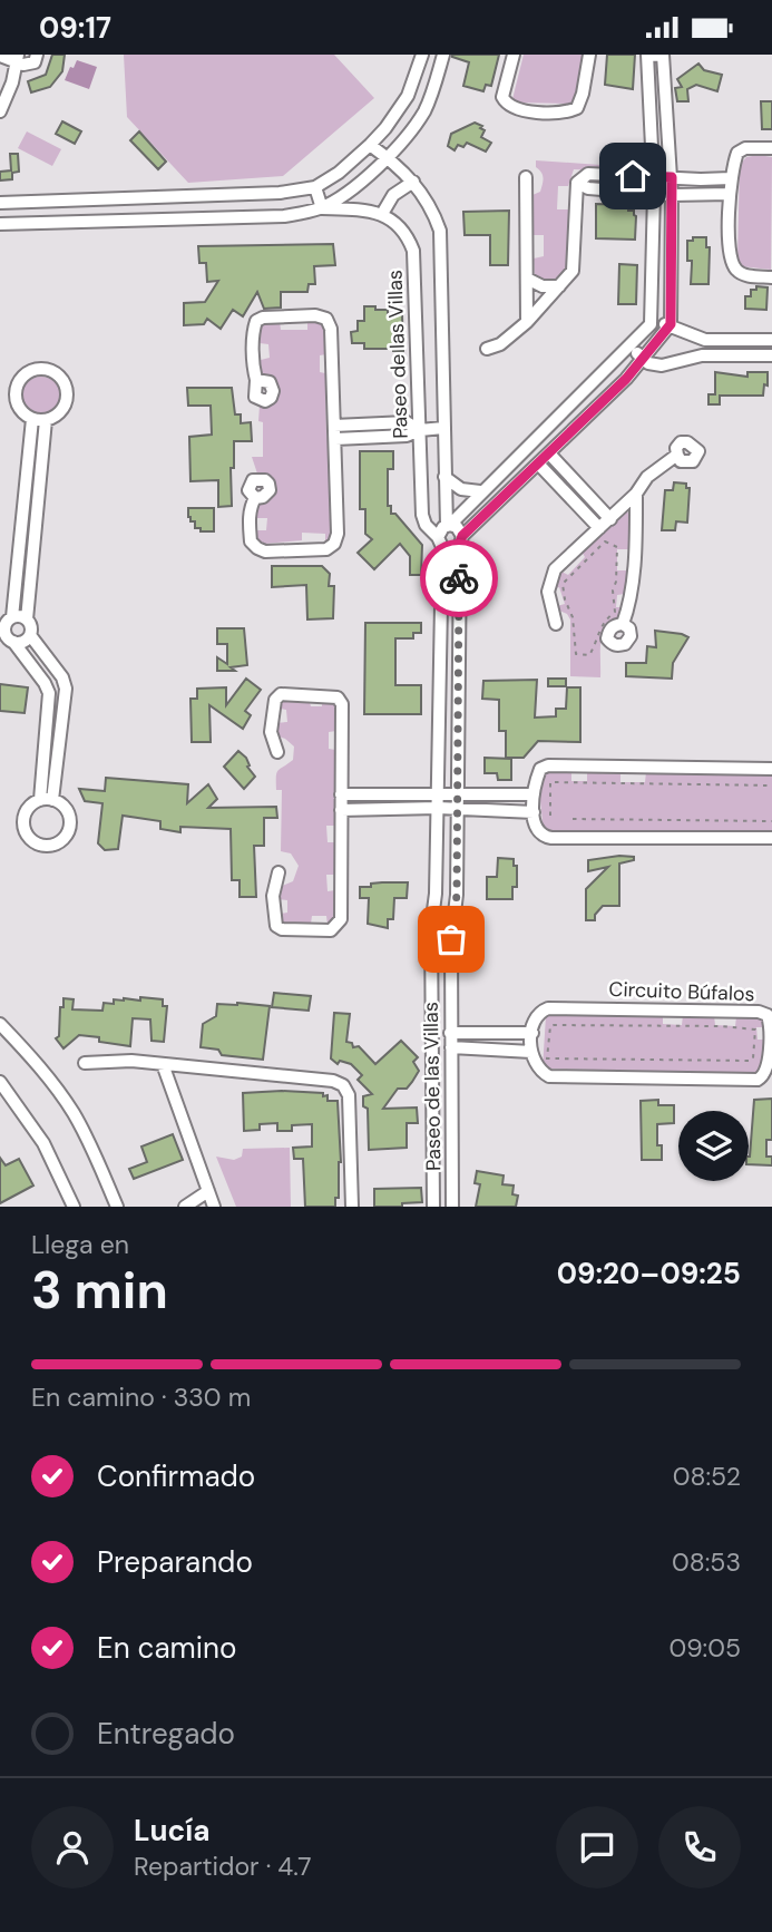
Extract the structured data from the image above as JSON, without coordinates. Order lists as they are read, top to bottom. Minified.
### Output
{"streets":{"street":["Paseo de las Villas","Circuito Búfalos"]},"crossings":[["Paseo de las Villas","Circuito Búfalos"]],"page":{"status":"09:17","heading":["3 min","Llega en","09:20–09:25"],"panel":["Lucía","Repartidor · 4.7"],"bar":"En camino · 330 m","list":[["Confirmado","08:52"],["Preparando","08:53"],["En camino","09:05"],"Entregado"]}}
